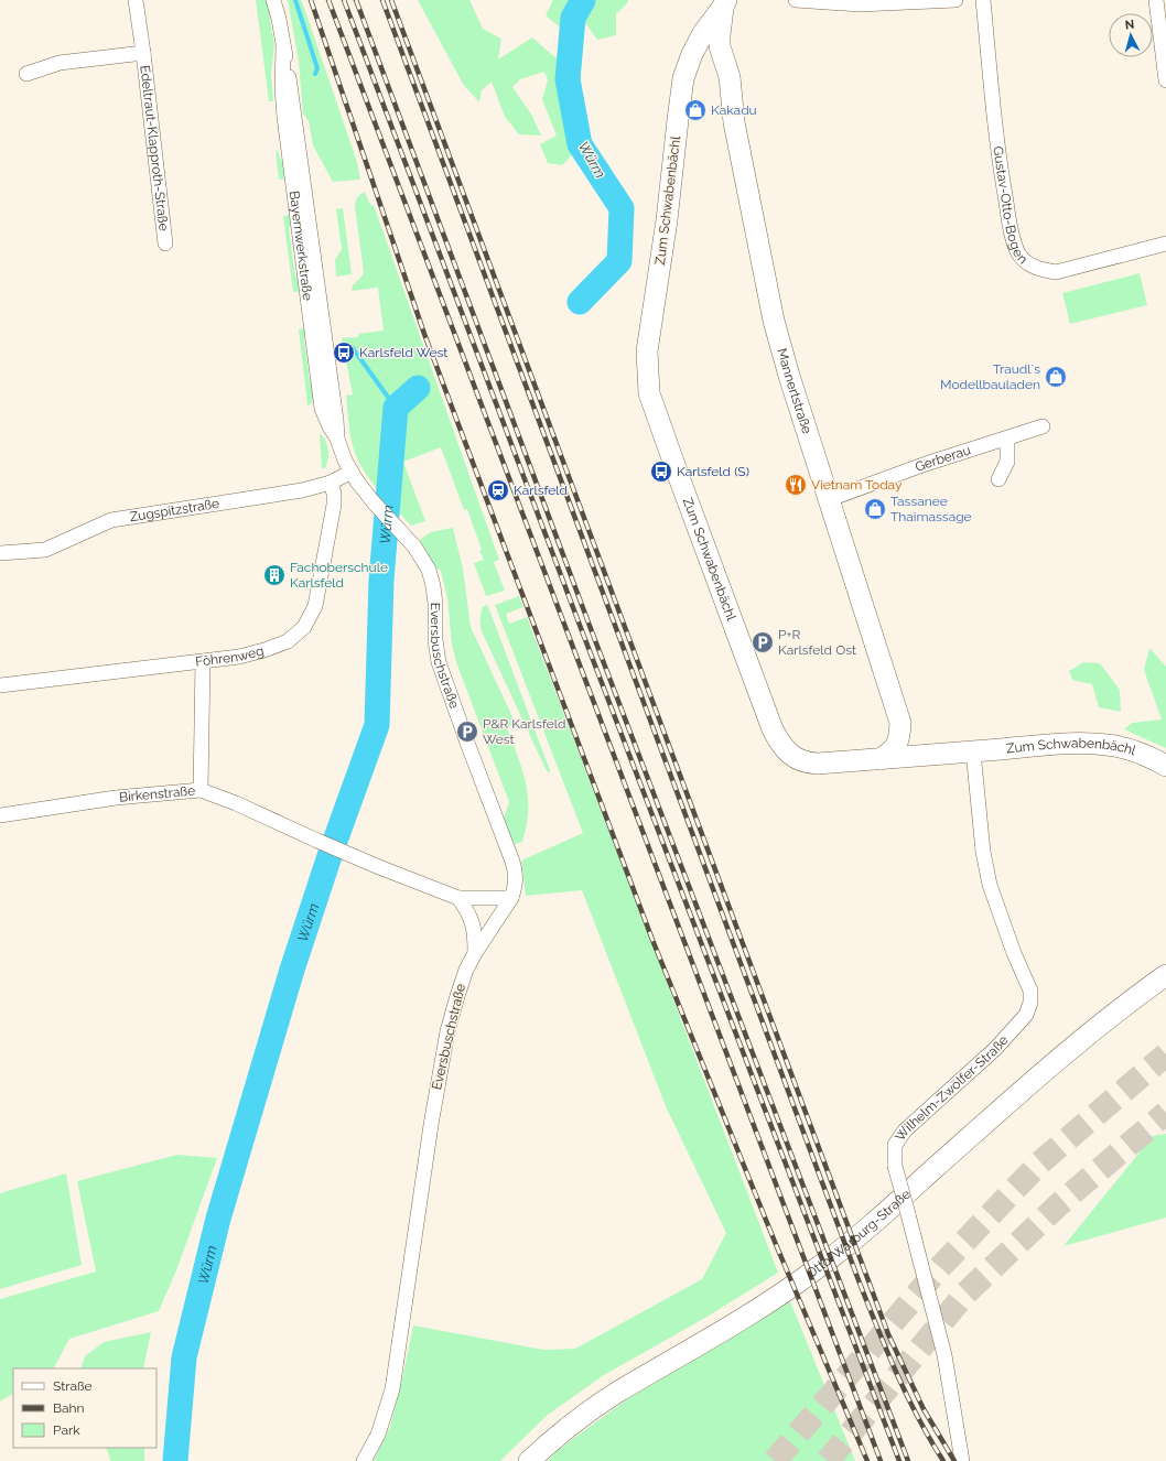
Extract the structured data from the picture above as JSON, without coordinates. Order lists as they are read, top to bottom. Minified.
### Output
{"streets":{"street":["Edeltraut-Klapproth-Straße","Zum Schwabenbächl","Gustav-Otto-Bogen","Bayernwerkstraße","Mannertstraße","Gerberau","Zugspitzstraße","Föhrenweg","Eversbuschstraße","Birkenstraße","Wilhelm-Zwölfer-Straße","Otto-Warburg-Straße"]},"crossings":[["Zum Schwabenbächl","Mannertstraße"],["Zum Schwabenbächl","Wilhelm-Zwölfer-Straße"],["Bayernwerkstraße","Zugspitzstraße"],["Bayernwerkstraße","Eversbuschstraße"],["Mannertstraße","Gerberau"],["Zugspitzstraße","Föhrenweg"]],"water":["Würm"],"places":{"shop":["Kakadu","Traudl´s Modellbauladen","Tassanee Thaimassage"],"bus stop":["Karlsfeld West","Karlsfeld (S)"],"restaurant":["Vietnam Today"],"station":["Karlsfeld"],"building":["Fachoberschule Karlsfeld"],"parking":["P+R Karlsfeld Ost","P&R Karlsfeld West"]},"legend":["Straße","Bahn","Park"],"north":"top"}
